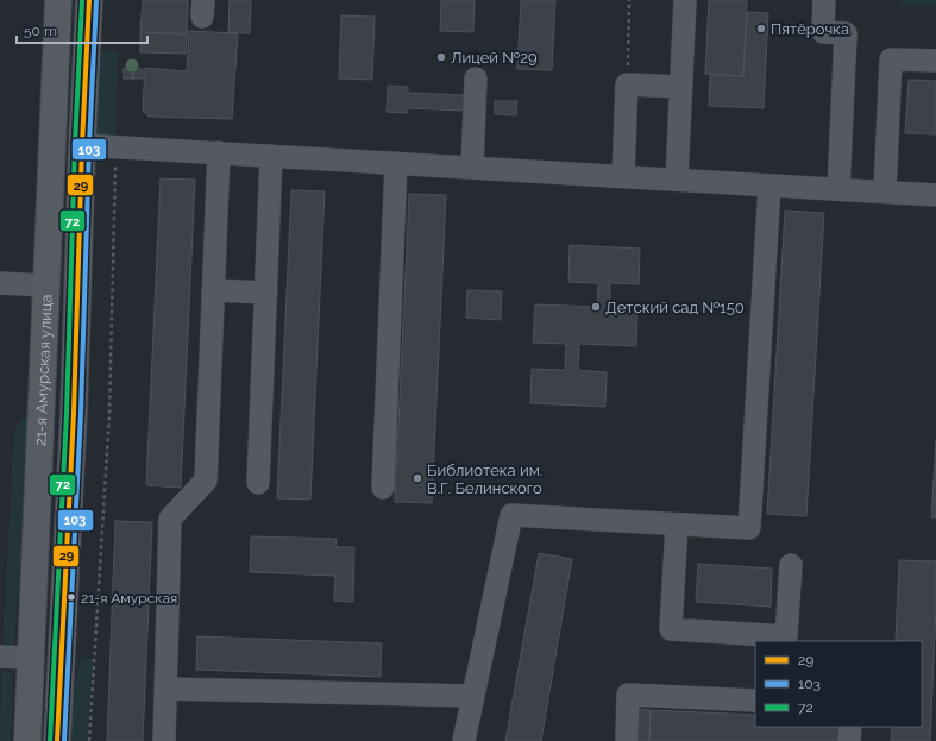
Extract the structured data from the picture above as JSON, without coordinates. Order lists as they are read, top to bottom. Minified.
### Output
{"streets":{"main road":["21-я Амурская улица"]},"places":["Пятёрочка","Лицей №29","Детский сад №150","Библиотека им. В.Г. Белинского","21-я Амурская"],"lines":["transit line 29","transit line 103","transit line 72"],"legend":["29","103","72"],"scale_bar":"50 m"}
